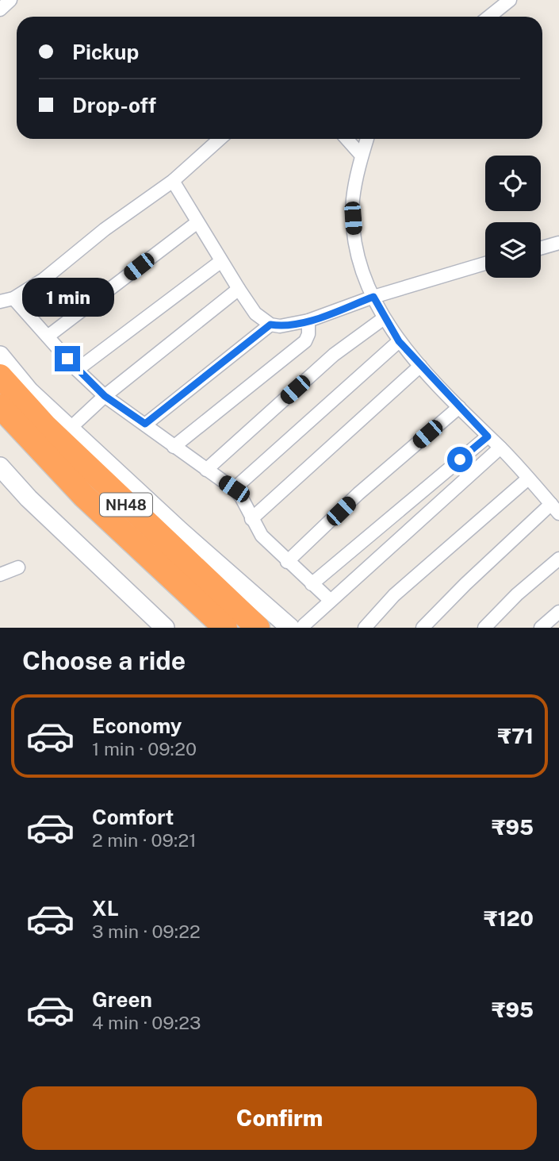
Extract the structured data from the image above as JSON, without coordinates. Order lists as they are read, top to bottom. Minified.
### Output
{"streets":{"highway":["NH48"]},"page":{"banner":["Pickup","Drop-off"],"bubble":"1 min","heading":"Choose a ride","list":[{"name":"Economy","note":"1 min · 09:20","value":"₹71"},{"name":"Comfort","note":"2 min · 09:21","value":"₹95"},{"name":"XL","note":"3 min · 09:22","value":"₹120"},{"name":"Green","note":"4 min · 09:23","value":"₹95"}],"buttons":"Confirm"}}
